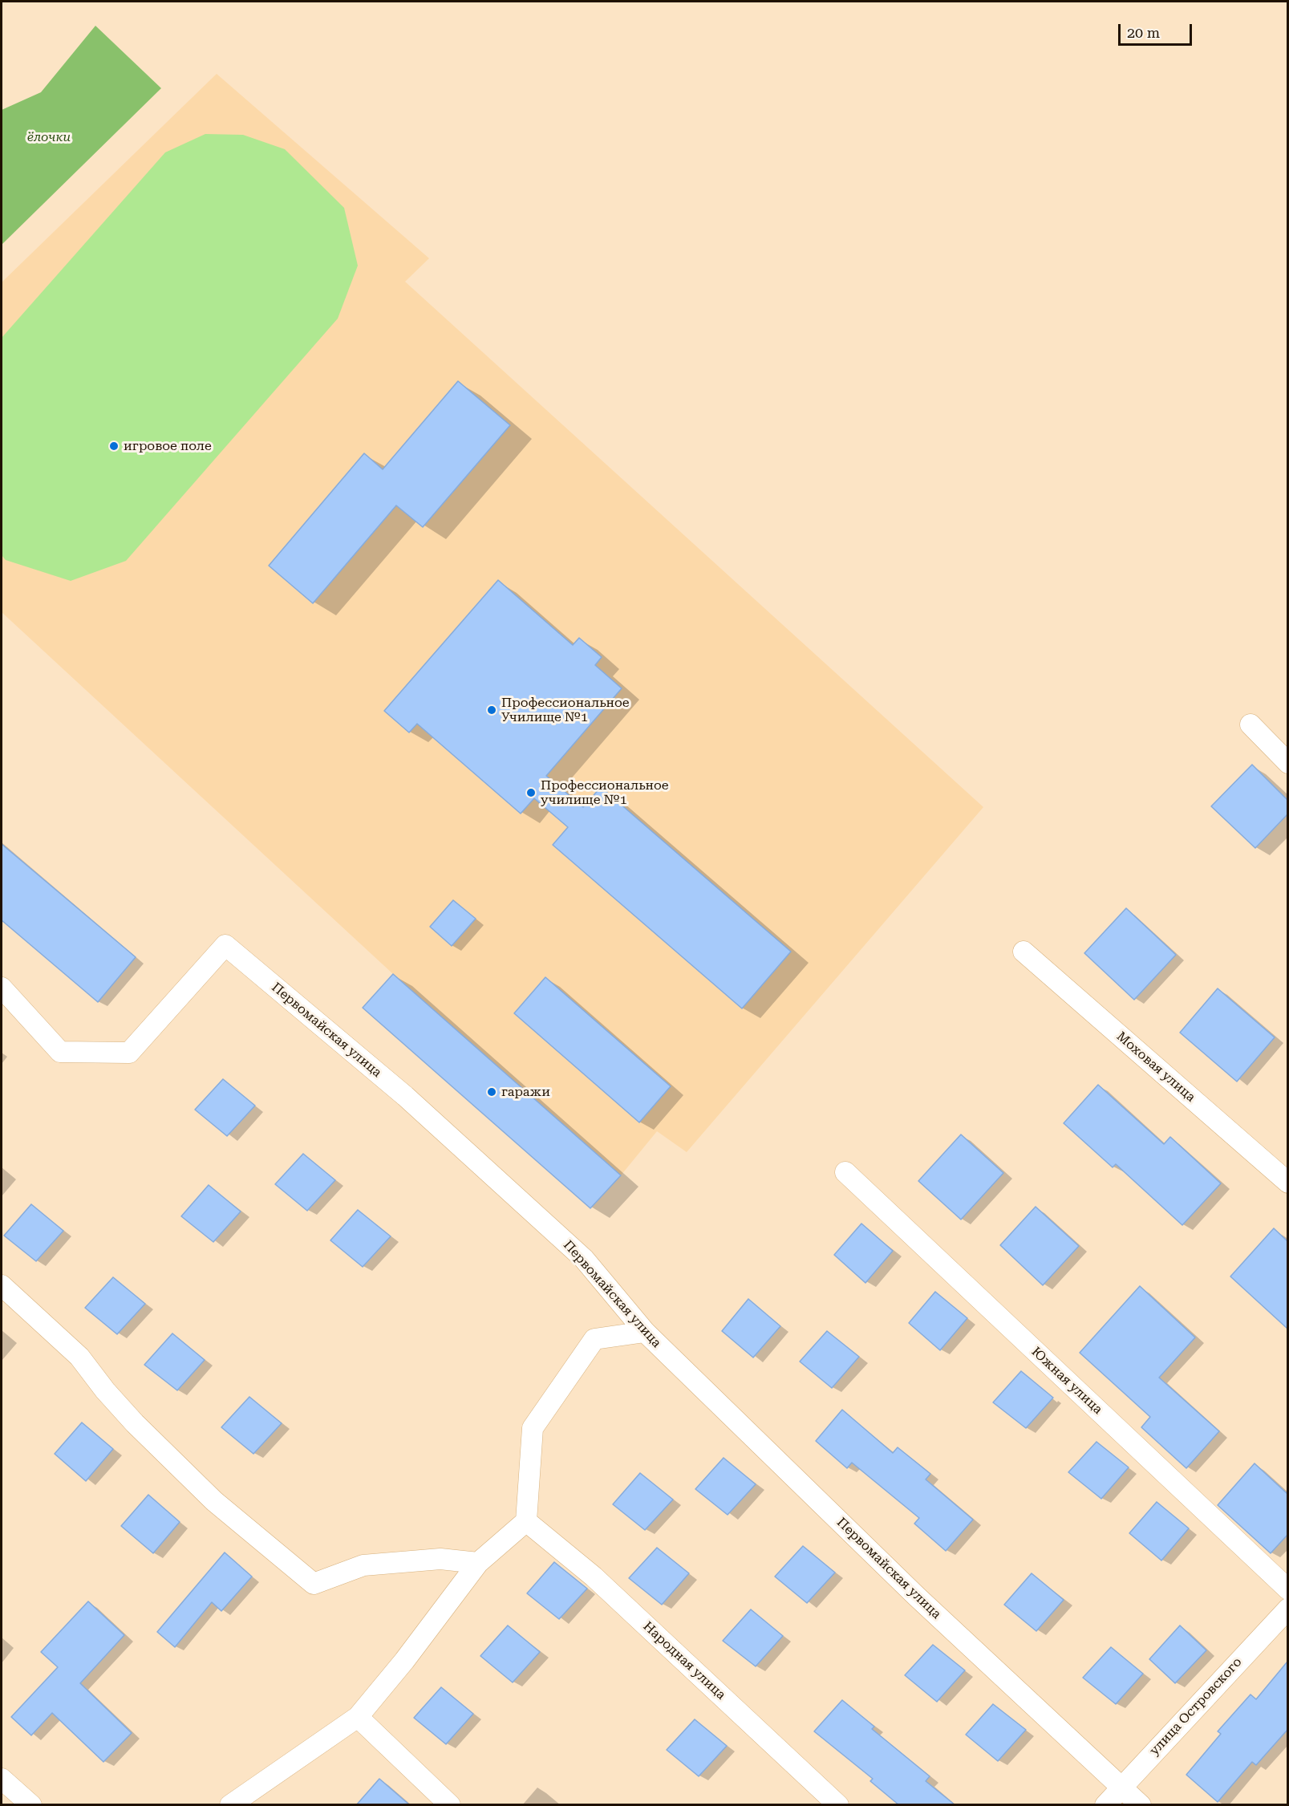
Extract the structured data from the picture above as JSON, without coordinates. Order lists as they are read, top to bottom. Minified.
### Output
{"streets":{"street":["Первомайская улица","Моховая улица","Южная улица","Народная улица","улица Островского"]},"crossings":[["Первомайская улица","улица Островского"]],"parks":["ёлочки"],"places":["игровое поле","Профессиональное Училище №1","Профессиональное училище №1","гаражи"],"scale_bar":"20 m"}
